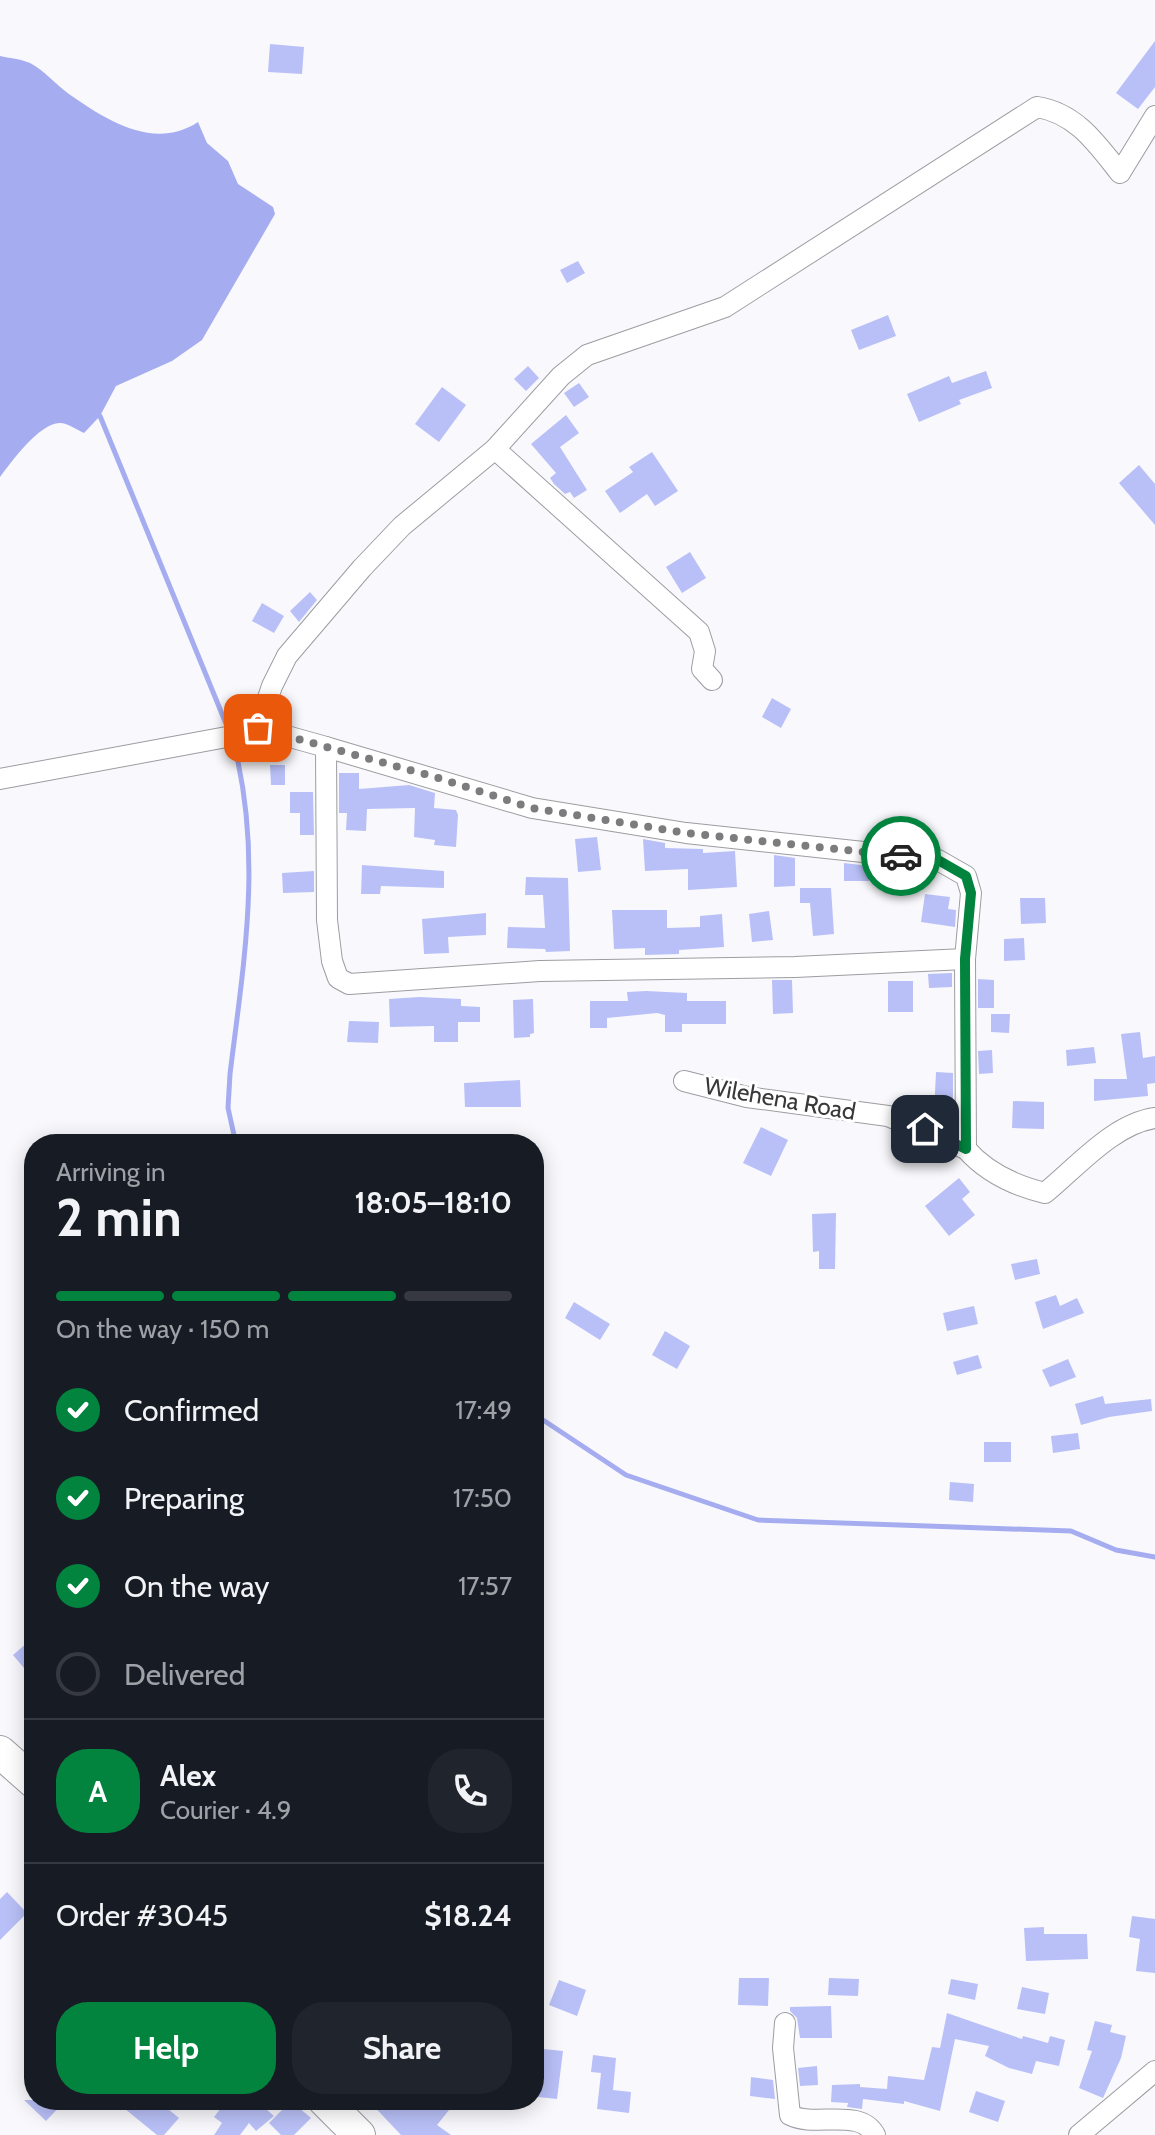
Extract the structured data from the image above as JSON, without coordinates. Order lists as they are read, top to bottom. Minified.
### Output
{"streets":{"street":["Wilehena Road"]},"page":{"heading":["2 min","Arriving in","18:05–18:10"],"panel":["Alex","Courier · 4.9","Order #3045","$18.24"],"bar":"On the way · 150 m","list":[["Confirmed","17:49"],["Preparing","17:50"],["On the way","17:57"],"Delivered"],"round":"A","buttons":["Help","Share"]}}
